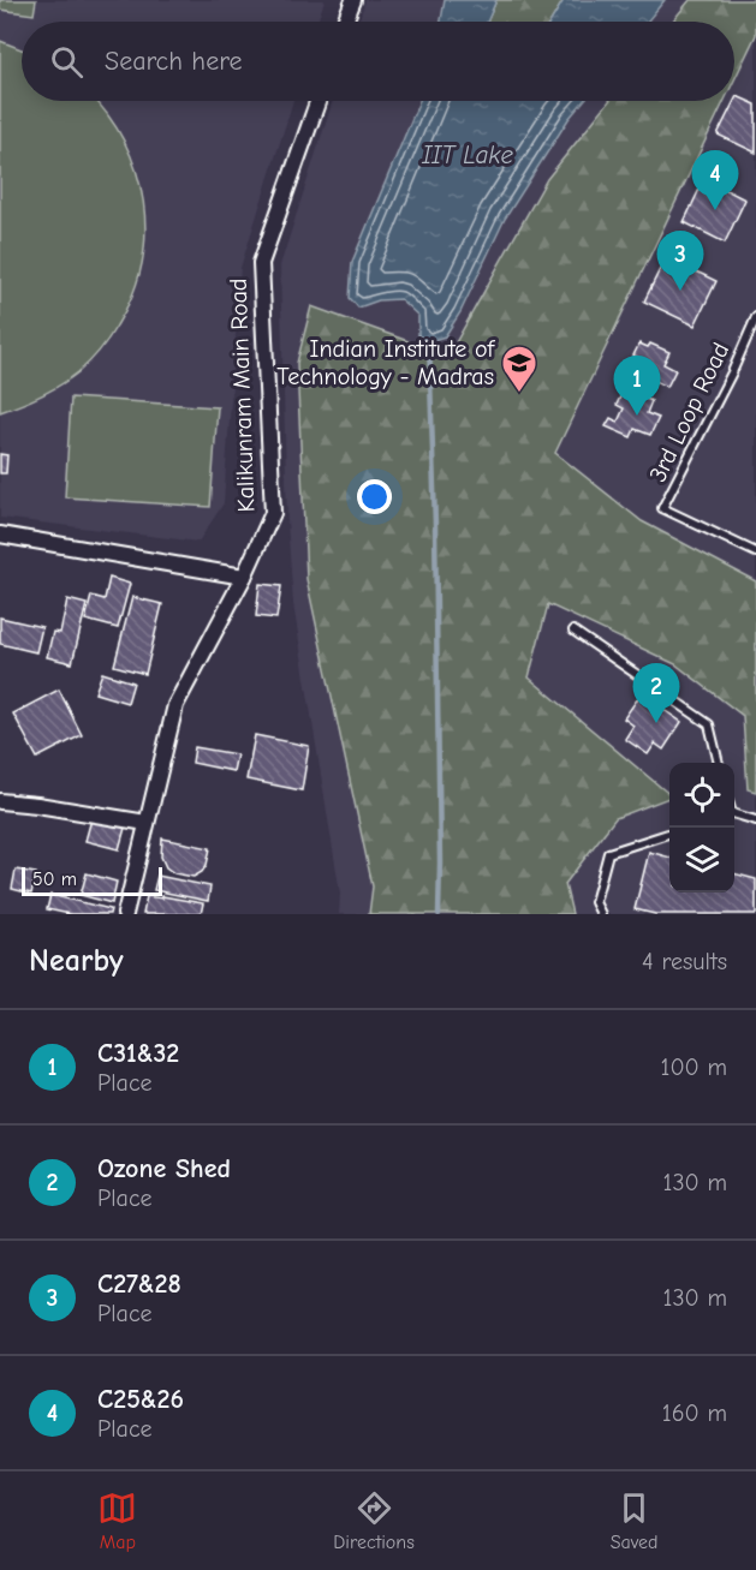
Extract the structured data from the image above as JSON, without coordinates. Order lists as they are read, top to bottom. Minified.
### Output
{"streets":{"street":["Kalikunram Main Road"],"lane":["3rd Loop Road"]},"water":["IIT Lake"],"places":{"school or university":["Indian Institute of Technology - Madras"]},"scale_bar":"50 m","page":{"search":"Search here","pins":["4","3","1","2"],"scale":"50 m","heading":["Nearby","4 results"],"list":[{"mark":"1","name":"C31&32","note":"Place","value":"100 m"},{"mark":"2","name":"Ozone Shed","note":"Place","value":"130 m"},{"mark":"3","name":"C27&28","note":"Place","value":"130 m"},{"mark":"4","name":"C25&26","note":"Place","value":"160 m"}],"nav":["Map","Directions","Saved"]}}
